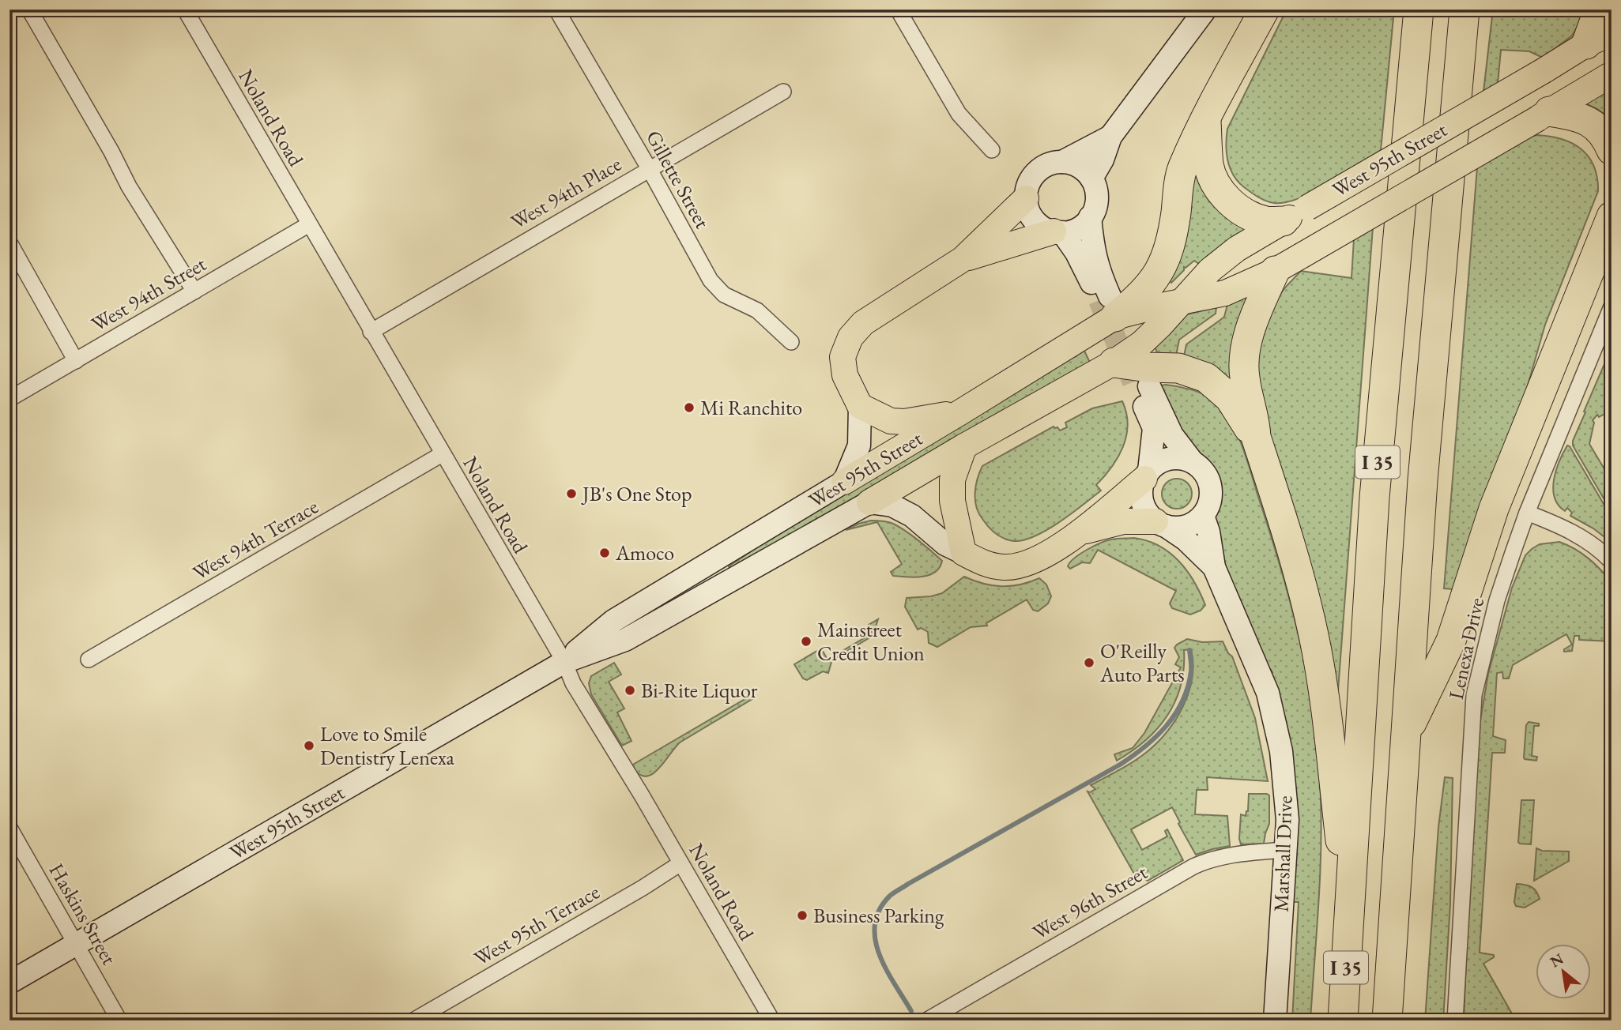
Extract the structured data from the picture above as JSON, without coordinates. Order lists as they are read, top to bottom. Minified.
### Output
{"streets":{"highway":["I 35"],"main road":["West 95th Street"],"street":["Noland Road","Gillette Street","West 94th Place","West 94th Street","West 94th Terrace","Lenexa Drive","Marshall Drive","West 96th Street","Haskins Street","West 95th Terrace"]},"crossings":[["Noland Road","West 95th Street"],["Noland Road","West 94th Place"],["Noland Road","West 94th Street"],["Noland Road","West 94th Terrace"],["Noland Road","West 95th Terrace"],["West 95th Street","Haskins Street"],["Gillette Street","West 94th Place"],["Marshall Drive","West 96th Street"]],"places":["Mi Ranchito","JB's One Stop","Amoco","Mainstreet Credit Union","O'Reilly Auto Parts","Bi-Rite Liquor","Love to Smile Dentistry Lenexa","Business Parking"],"north":"top left"}
